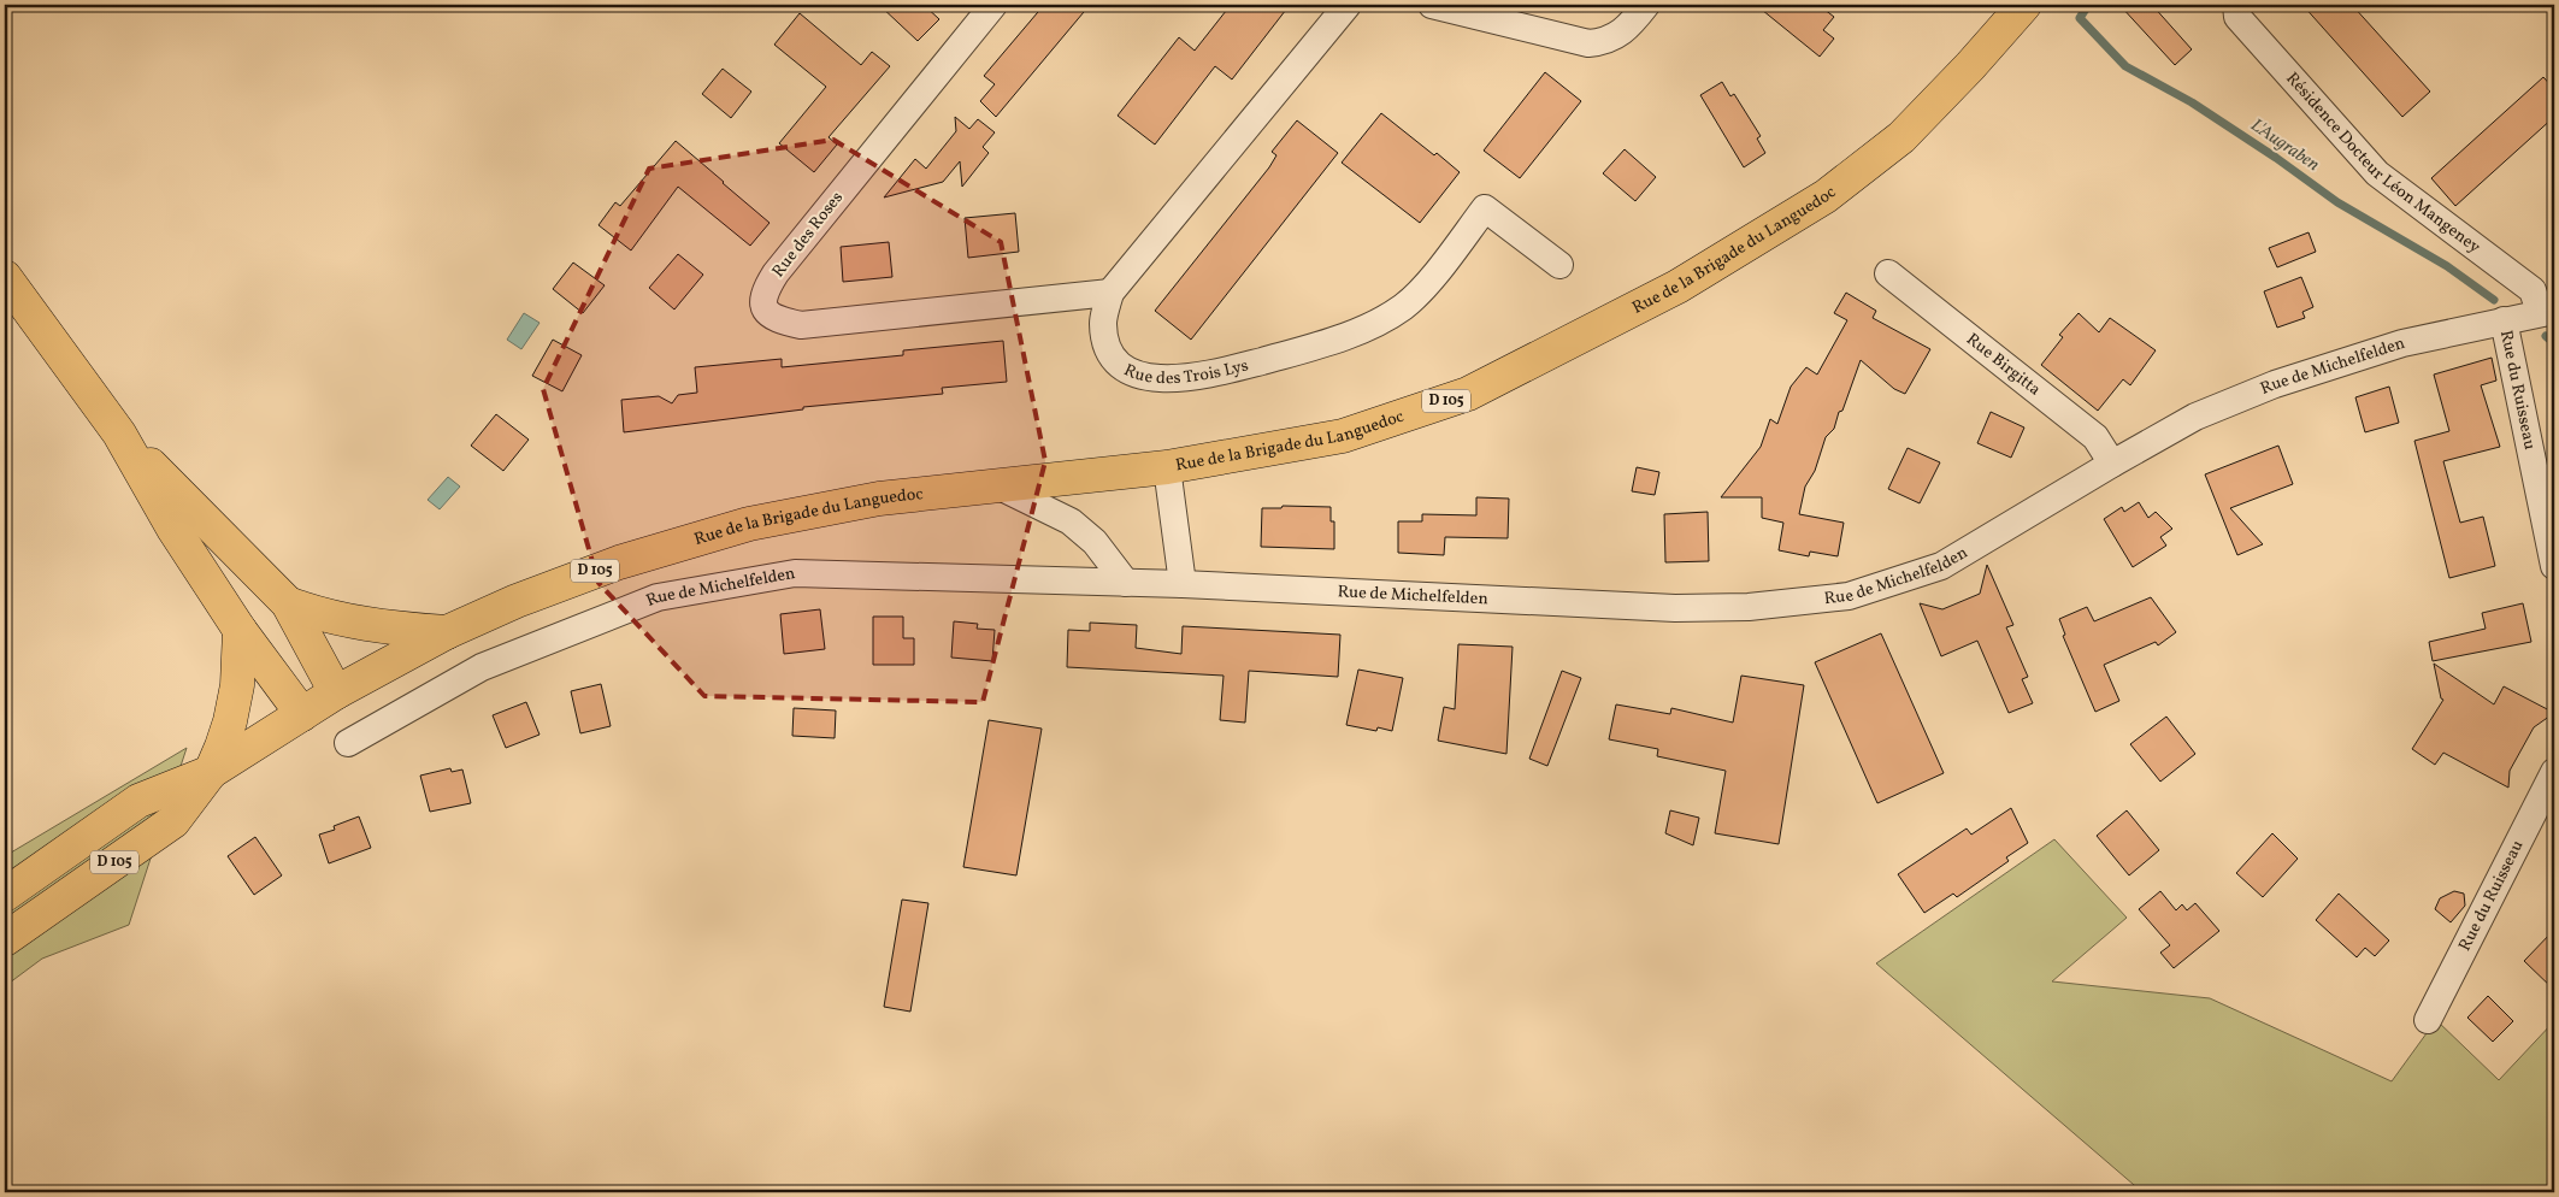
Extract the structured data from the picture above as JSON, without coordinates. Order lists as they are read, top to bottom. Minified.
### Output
{"streets":{"main road":["Rue de la Brigade du Languedoc","D 105"],"street":["Résidence Docteur Léon Mangeney","Rue des Roses","Rue des Trois Lys","Rue Birgitta","Rue de Michelfelden","Rue du Ruisseau"]},"crossings":[["Résidence Docteur Léon Mangeney","Rue de Michelfelden"],["Rue des Roses","Rue des Trois Lys"],["Rue de la Brigade du Languedoc","D 105"],["Rue Birgitta","Rue de Michelfelden"],["Rue de Michelfelden","Rue du Ruisseau"]],"water":["L'Augraben"]}
